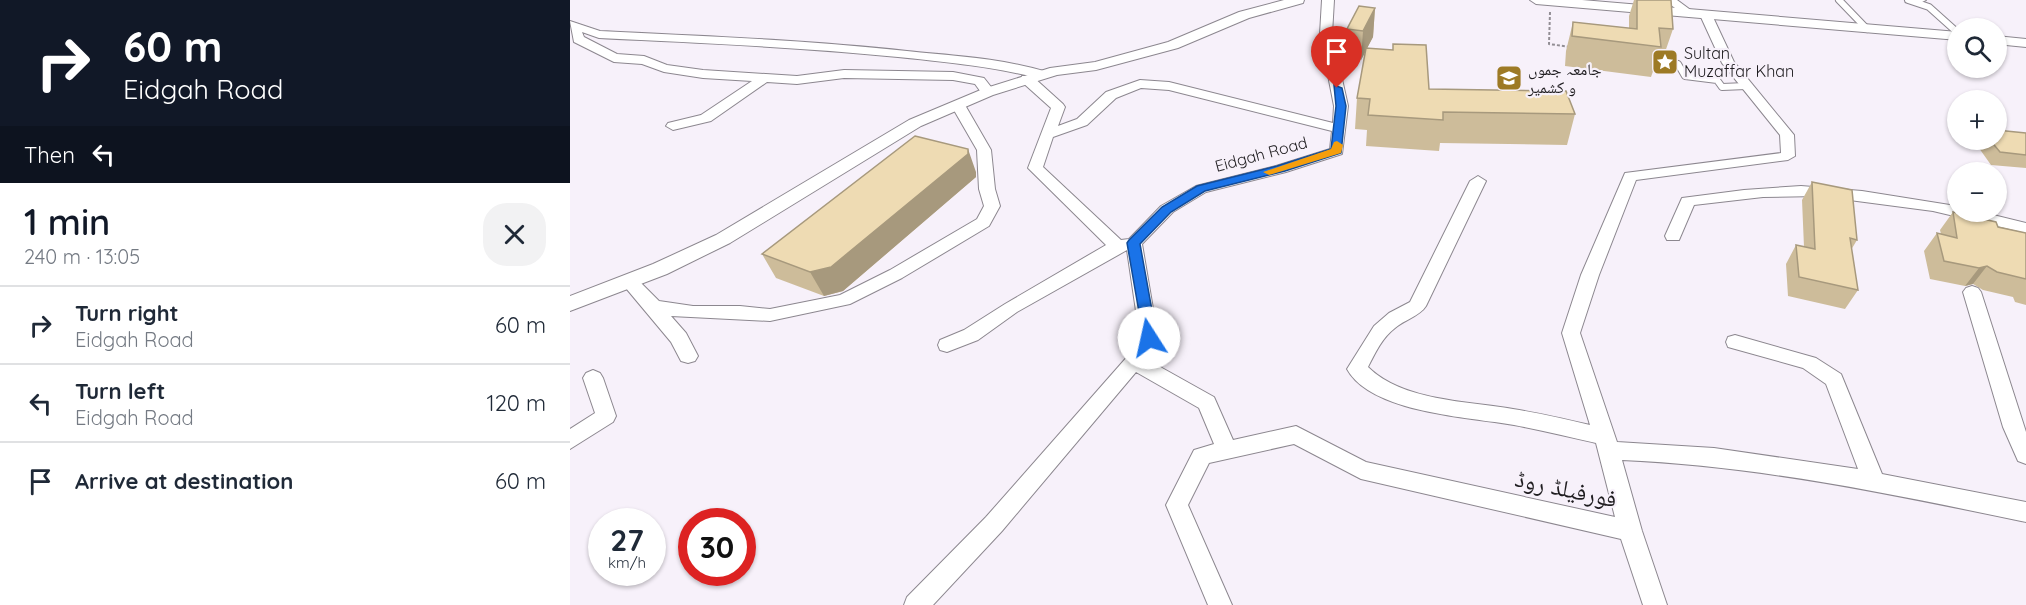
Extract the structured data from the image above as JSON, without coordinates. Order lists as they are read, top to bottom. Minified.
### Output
{"streets":{"street":["Eidgah Road","فورفیلڈ روڈ"]},"places":{"place":["Sultan Muzaffar Khan"],"school or university":["جامعہ جموں و کشمیر"]},"page":{"turn":["60 m","Eidgah Road"],"map_buttons":["+","−"],"then":"Then","heading":["1 min","240 m · 13:05"],"list":[{"name":"Turn right","note":"Eidgah Road","value":"60 m"},{"name":"Turn left","note":"Eidgah Road","value":"120 m"},{"name":"Arrive at destination","value":"60 m"}],"speed":"27 km/h","limit":"30"}}
